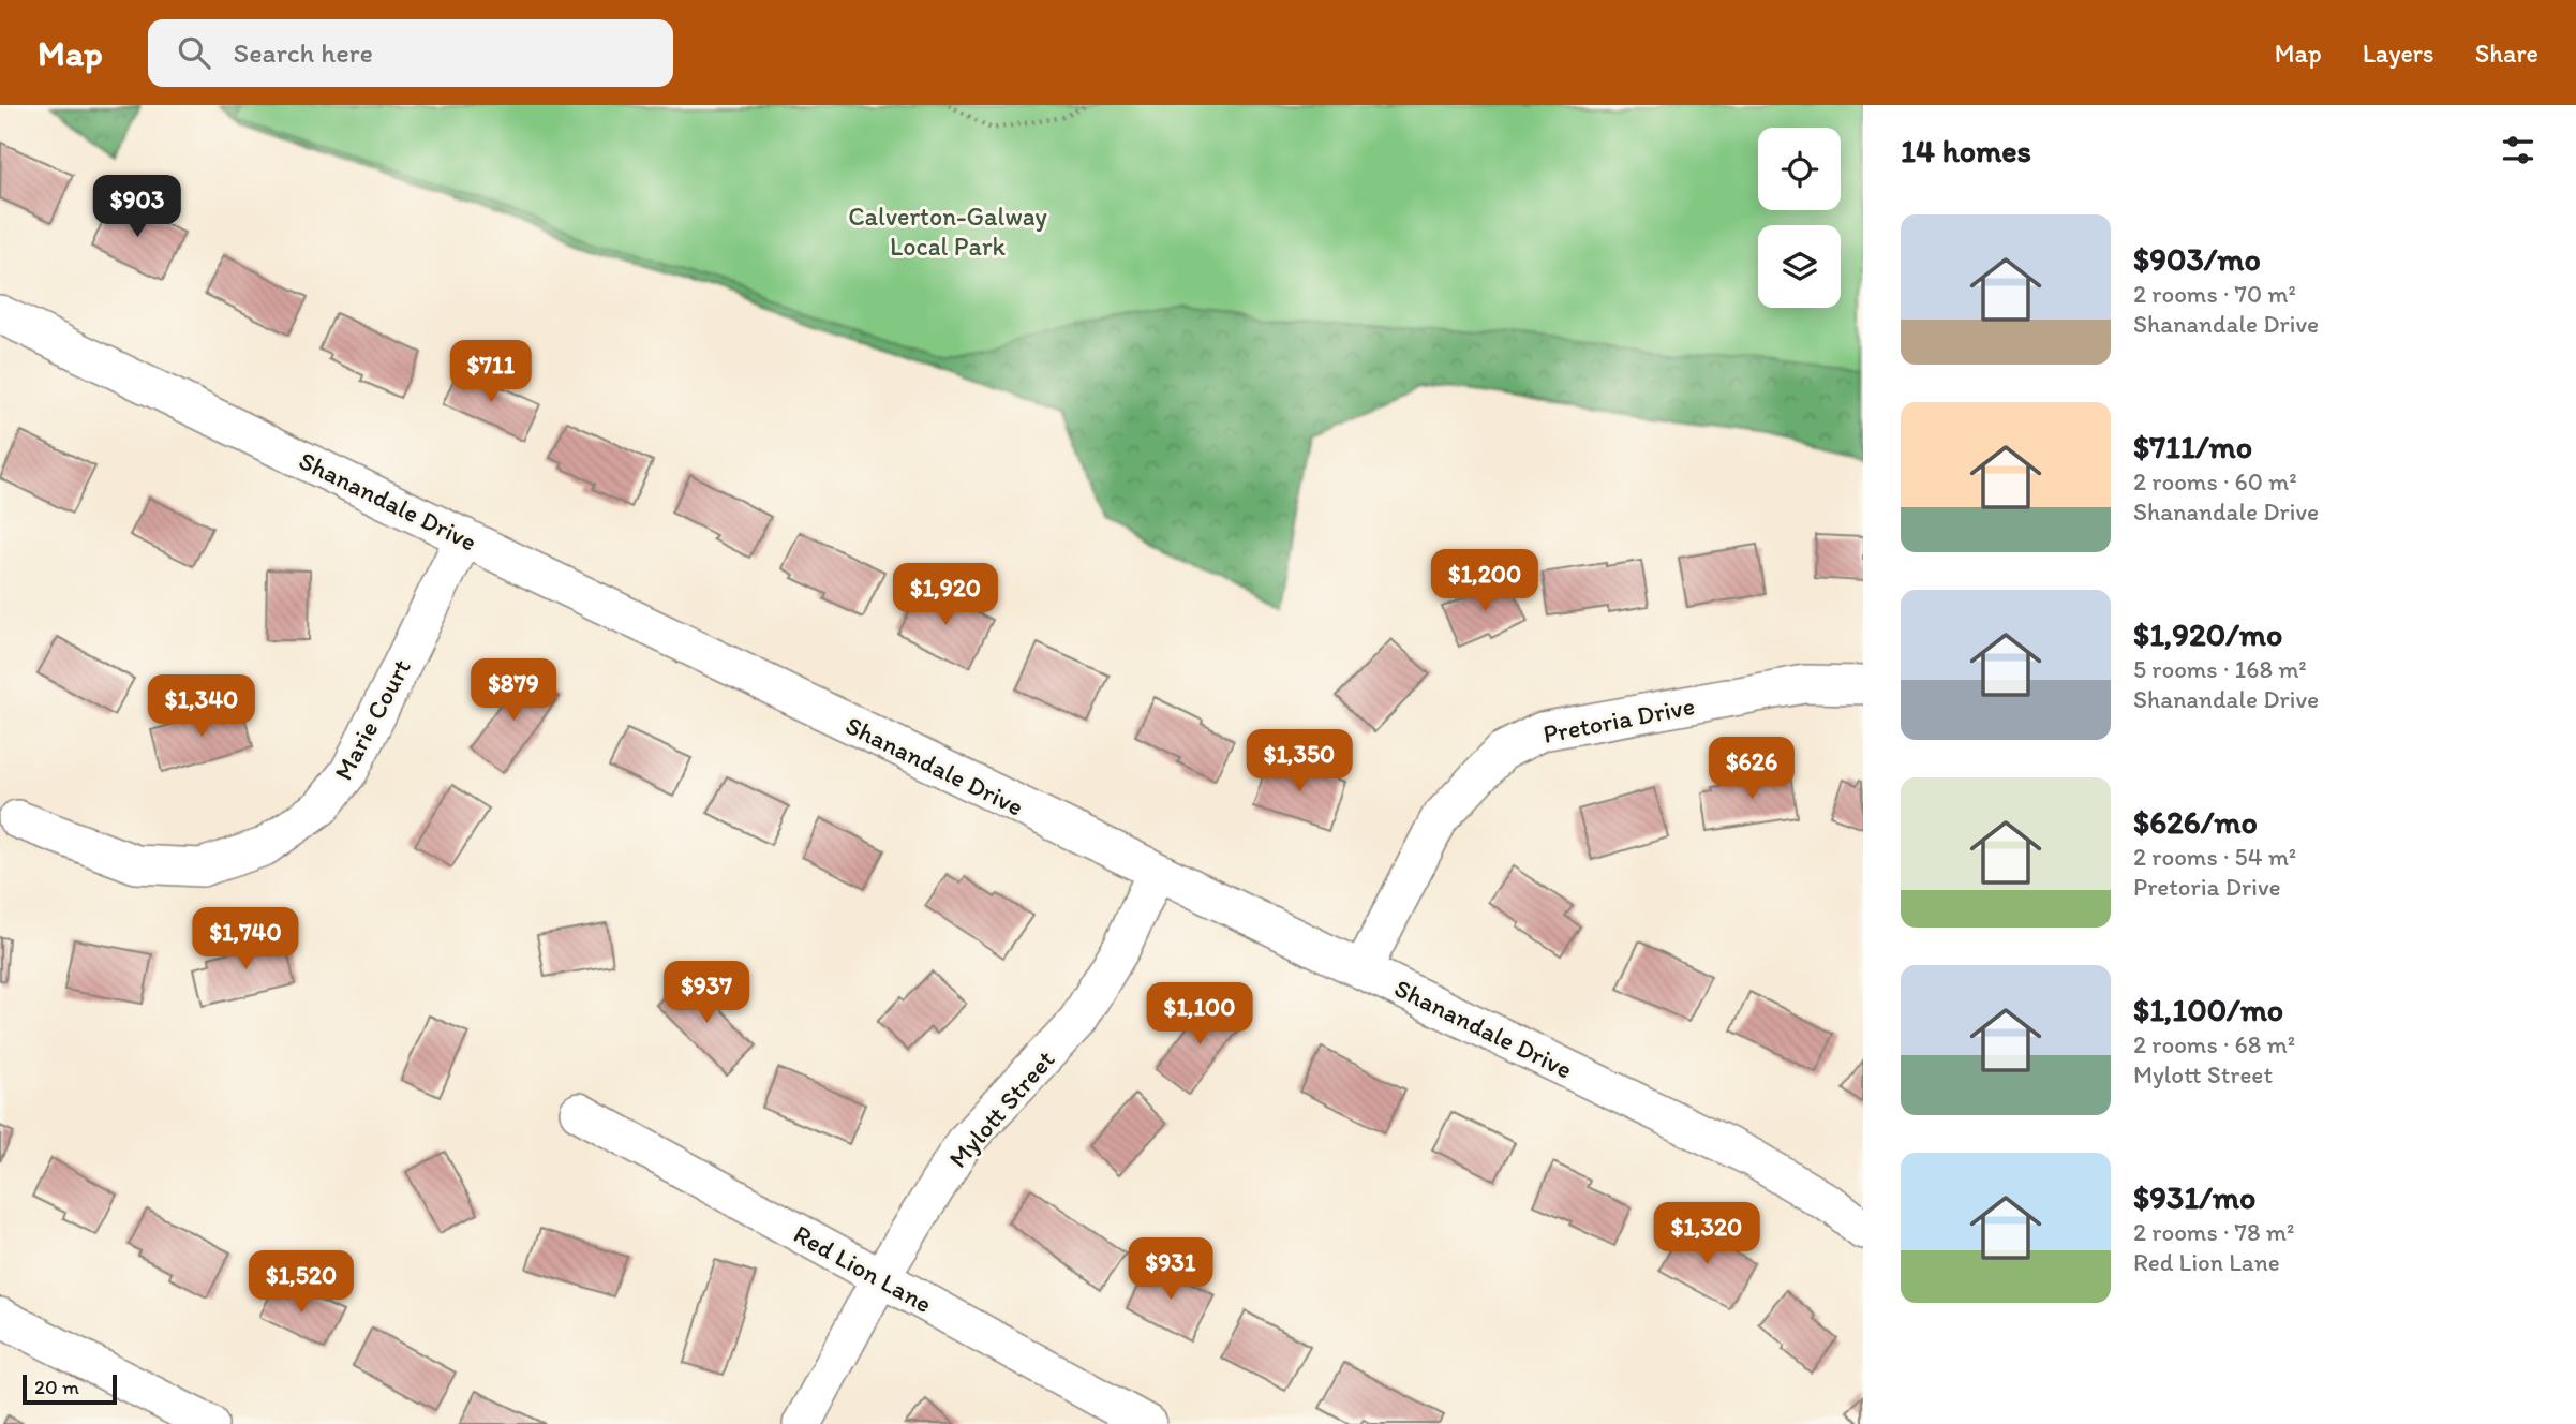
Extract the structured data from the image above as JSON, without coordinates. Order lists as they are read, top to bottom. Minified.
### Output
{"streets":{"street":["Shanandale Drive","Marie Court","Pretoria Drive","Mylott Street","Red Lion Lane"]},"crossings":[["Shanandale Drive","Marie Court"],["Shanandale Drive","Pretoria Drive"],["Shanandale Drive","Mylott Street"],["Mylott Street","Red Lion Lane"]],"parks":["Calverton-Galway Local Park"],"scale_bar":"20 m","page":{"header":"Map","search":"Search here","nav":["Map","Layers","Share"],"heading":"14 homes","price":["$903","$711","$1,200","$1,920","$879","$1,340","$1,350","$626","$1,740","$937","$1,100","$1,320","$931","$1,520"],"list":[{"name":"$903/mo","note":"2 rooms · 70 m² · Shanandale Drive"},{"name":"$711/mo","note":"2 rooms · 60 m² · Shanandale Drive"},{"name":"$1,920/mo","note":"5 rooms · 168 m² · Shanandale Drive"},{"name":"$626/mo","note":"2 rooms · 54 m² · Pretoria Drive"},{"name":"$1,100/mo","note":"2 rooms · 68 m² · Mylott Street"},{"name":"$931/mo","note":"2 rooms · 78 m² · Red Lion Lane"}],"scale":"20 m"}}
